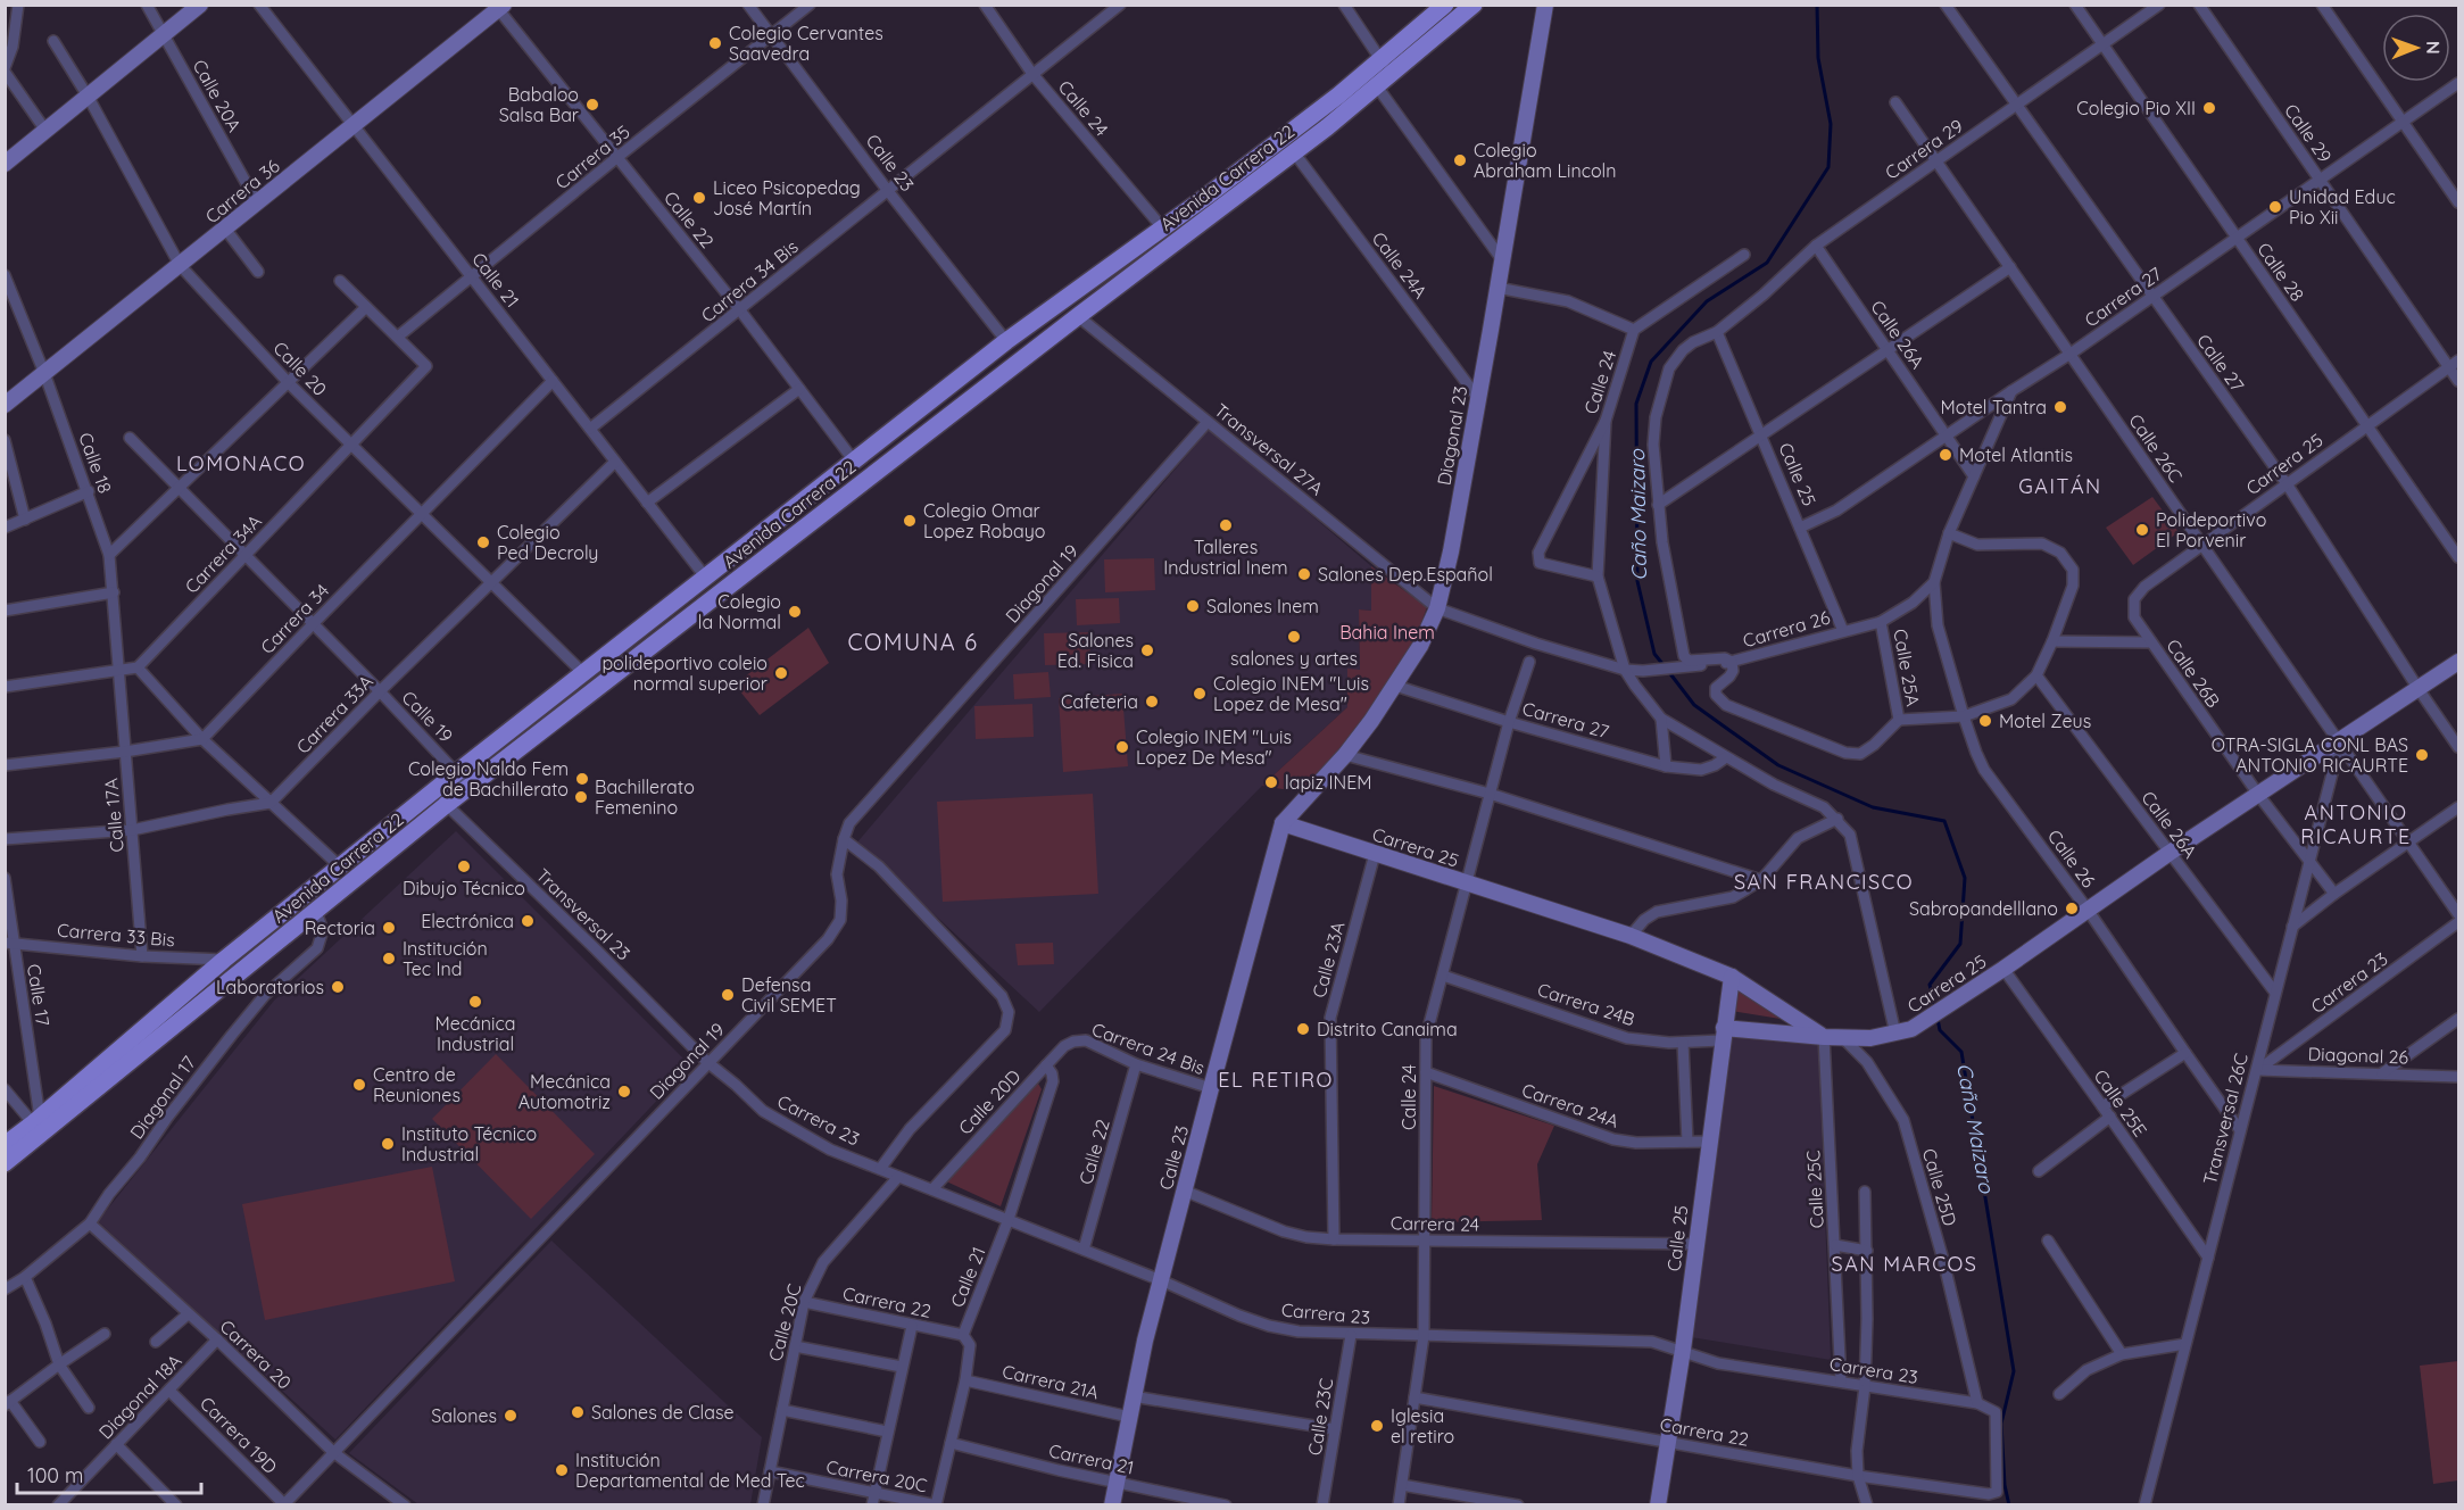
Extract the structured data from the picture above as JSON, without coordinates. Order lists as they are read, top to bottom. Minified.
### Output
{"streets":{"main road":["Avenida Carrera 22"],"street":["Calle 20A","Calle 24","Calle 29","Carrera 29","Carrera 35","Calle 23","Carrera 36","Calle 22","Calle 24A","Calle 28","Calle 21","Carrera 34 Bis","Carrera 27","Calle 26A","Calle 27","Calle 20","Diagonal 23","Calle 26C","Transversal 27A","Calle 18","Carrera 25","Calle 25","Carrera 34A","Diagonal 19","Carrera 34","Carrera 26","Calle 25A","Calle 26B","Carrera 33A","Calle 19","Calle 17A","Calle 26","Transversal 23","Carrera 33 Bis","Calle 23A","Carrera 23","Calle 17","Carrera 24B","Carrera 24 Bis","Diagonal 26","Diagonal 17","Calle 20D","Calle 25E","Carrera 24A","Transversal 26C","Calle 25D","Calle 25C","Carrera 24","Carrera 22","Calle 20C","Carrera 20","Carrera 21A","Diagonal 18A","Calle 23C","Carrera 19D","Carrera 21","Carrera 20C"]},"crossings":[["Calle 20A","Carrera 36"],["Calle 24","Avenida Carrera 22"],["Calle 24","Carrera 34 Bis"],["Calle 24","Carrera 27"],["Calle 24","Carrera 25"],["Calle 24","Carrera 23"],["Calle 24","Carrera 24B"],["Calle 24","Carrera 24A"],["Calle 24","Carrera 24"],["Calle 24","Carrera 22"],["Calle 29","Carrera 27"],["Calle 29","Carrera 25"],["Carrera 29","Calle 28"],["Carrera 29","Calle 26A"],["Carrera 29","Calle 27"],["Carrera 29","Calle 26C"],["Carrera 29","Calle 25"],["Carrera 35","Calle 23"],["Carrera 35","Calle 22"],["Carrera 35","Calle 21"],["Carrera 35","Carrera 34A"],["Calle 23","Avenida Carrera 22"],["Calle 23","Carrera 34 Bis"],["Calle 23","Diagonal 23"],["Calle 23","Carrera 25"],["Calle 23","Carrera 23"],["Calle 23","Carrera 24 Bis"],["Calle 23","Carrera 24"],["Calle 23","Carrera 21A"],["Calle 23","Carrera 21"],["Avenida Carrera 22","Calle 22"],["Avenida Carrera 22","Calle 24A"],["Avenida Carrera 22","Calle 21"],["Avenida Carrera 22","Calle 20"],["Avenida Carrera 22","Transversal 27A"],["Avenida Carrera 22","Calle 19"],["Avenida Carrera 22","Transversal 23"],["Avenida Carrera 22","Carrera 33 Bis"],["Avenida Carrera 22","Calle 17"],["Avenida Carrera 22","Diagonal 17"],["Carrera 36","Calle 22"],["Carrera 36","Calle 21"],["Carrera 36","Calle 20"],["Carrera 36","Calle 18"],["Calle 22","Carrera 34 Bis"],["Calle 22","Carrera 23"],["Calle 22","Carrera 24 Bis"],["Calle 24A","Diagonal 23"],["Calle 28","Carrera 27"],["Calle 28","Carrera 25"],["Calle 21","Carrera 34 Bis"],["Calle 21","Carrera 34"],["Calle 21","Carrera 33A"],["Calle 21","Carrera 23"],["Calle 21","Calle 20D"],["Calle 21","Carrera 22"],["Calle 21","Carrera 21A"],["Calle 21","Carrera 21"],["Calle 21","Carrera 20C"],["Carrera 27","Calle 26A"],["Carrera 27","Calle 27"],["Carrera 27","Diagonal 23"],["Carrera 27","Calle 26C"],["Carrera 27","Calle 25"],["Calle 26A","Carrera 25"],["Calle 26A","Transversal 26C"],["Calle 27","Carrera 25"],["Calle 20","Carrera 34A"],["Calle 20","Carrera 34"],["Calle 20","Carrera 33A"],["Diagonal 23","Transversal 27A"],["Diagonal 23","Carrera 25"],["Diagonal 23","Carrera 26"],["Calle 26C","Carrera 25"],["Calle 26C","Transversal 26C"],["Transversal 27A","Diagonal 19"],["Transversal 27A","Carrera 26"],["Calle 18","Calle 17A"],["Carrera 25","Calle 25"],["Carrera 25","Calle 26B"],["Carrera 25","Calle 26"],["Carrera 25","Calle 23A"],["Carrera 25","Carrera 24B"],["Carrera 25","Calle 25E"],["Carrera 25","Transversal 26C"],["Carrera 25","Calle 25D"],["Carrera 25","Calle 25C"],["Calle 25","Carrera 26"],["Calle 25","Carrera 23"],["Calle 25","Carrera 24B"],["Calle 25","Carrera 24A"],["Calle 25","Carrera 24"],["Calle 25","Carrera 22"],["Carrera 34A","Calle 19"],["Diagonal 19","Transversal 23"],["Diagonal 19","Carrera 23"],["Diagonal 19","Carrera 20"],["Diagonal 19","Carrera 19D"],["Carrera 34","Calle 19"],["Carrera 26","Calle 25A"],["Carrera 26","Calle 26"],["Calle 26B","Transversal 26C"],["Carrera 33A","Calle 19"],["Calle 17A","Carrera 33 Bis"],["Calle 26","Transversal 26C"],["Transversal 23","Carrera 23"],["Carrera 33 Bis","Calle 17"],["Calle 23A","Carrera 24"],["Carrera 23","Diagonal 26"],["Carrera 23","Calle 20D"],["Carrera 23","Transversal 26C"],["Carrera 23","Calle 25D"],["Carrera 23","Calle 25C"],["Carrera 23","Carrera 22"],["Carrera 23","Calle 20C"],["Carrera 23","Calle 23C"],["Carrera 24B","Calle 25C"],["Carrera 24 Bis","Calle 20D"],["Diagonal 26","Transversal 26C"],["Diagonal 17","Carrera 20"],["Calle 25E","Transversal 26C"],["Carrera 22","Calle 20C"],["Calle 20C","Carrera 20C"],["Carrera 20","Diagonal 18A"],["Diagonal 18A","Carrera 19D"]],"districts":["LOMONACO","GAITÁN","COMUNA 6","ANTONIO RICAURTE","SAN FRANCISCO","EL RETIRO","SAN MARCOS"],"water":["Caño Maizaro"],"parks":["Bahia Inem"],"places":["Colegio Cervantes Saavedra","Babaloo Salsa Bar","Colegio Pio XII","Colegio Abraham Lincoln","Liceo Psicopedag José Martín","Unidad Educ Pio Xii","Motel Tantra","Motel Atlantis","Colegio Omar Lopez Robayo","Talleres Industrial Inem","Polideportivo El Porvenir","Colegio Ped Decroly","Salones Dep.Español","Salones Inem","Colegio la Normal","salones y artes","Salones Ed. Fisica","polideportivo coleio normal superior","Colegio INEM \"Luis Lopez de Mesa\"","Cafeteria","Motel Zeus","Colegio INEM \"Luis Lopez De Mesa\"","OTRA-SIGLA CONL BAS ANTONIO RICAURTE","Colegio Naldo Fem de Bachillerato","lapiz INEM","Bachillerato Femenino","Dibujo Técnico","Sabropandelllano","Electrónica","Rectoria","Institución Tec Ind","Laboratorios","Defensa Civil SEMET","Mecánica Industrial","Distrito Canaima","Centro de Reuniones","Mecánica Automotriz","Instituto Técnico Industrial","Salones de Clase","Salones","Iglesia el retiro","Institución Departamental de Med Tec"],"scale_bar":"100 m","north":"right"}
